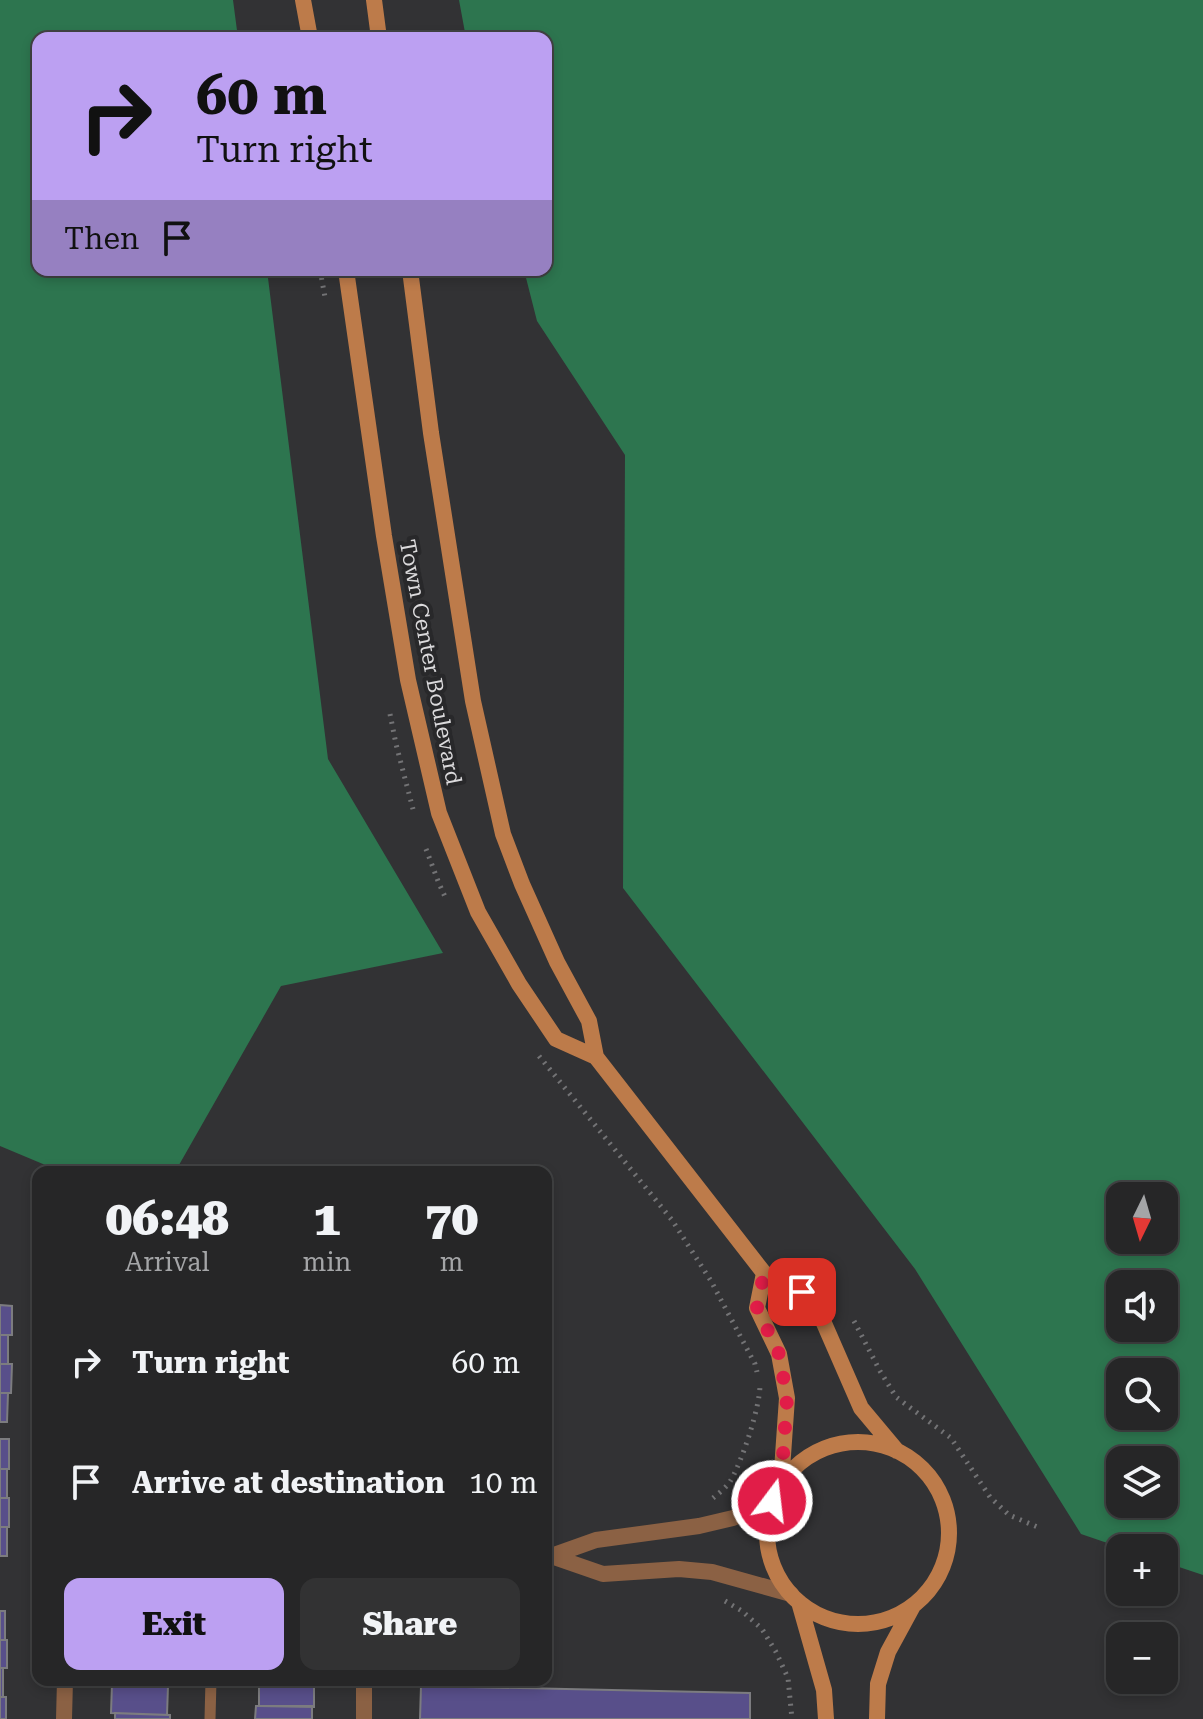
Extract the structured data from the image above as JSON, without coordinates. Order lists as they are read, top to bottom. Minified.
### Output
{"streets":{"street":["Town Center Boulevard"]},"north":"bottom","page":{"turn":["60 m","Turn right"],"then":"Then","eta":["06:48","Arrival","1","min","70","m"],"map_buttons":["+","−"],"list":[{"name":"Turn right","value":"60 m"},{"name":"Arrive at destination","value":"10 m"}],"buttons":["Exit","Share"]}}
